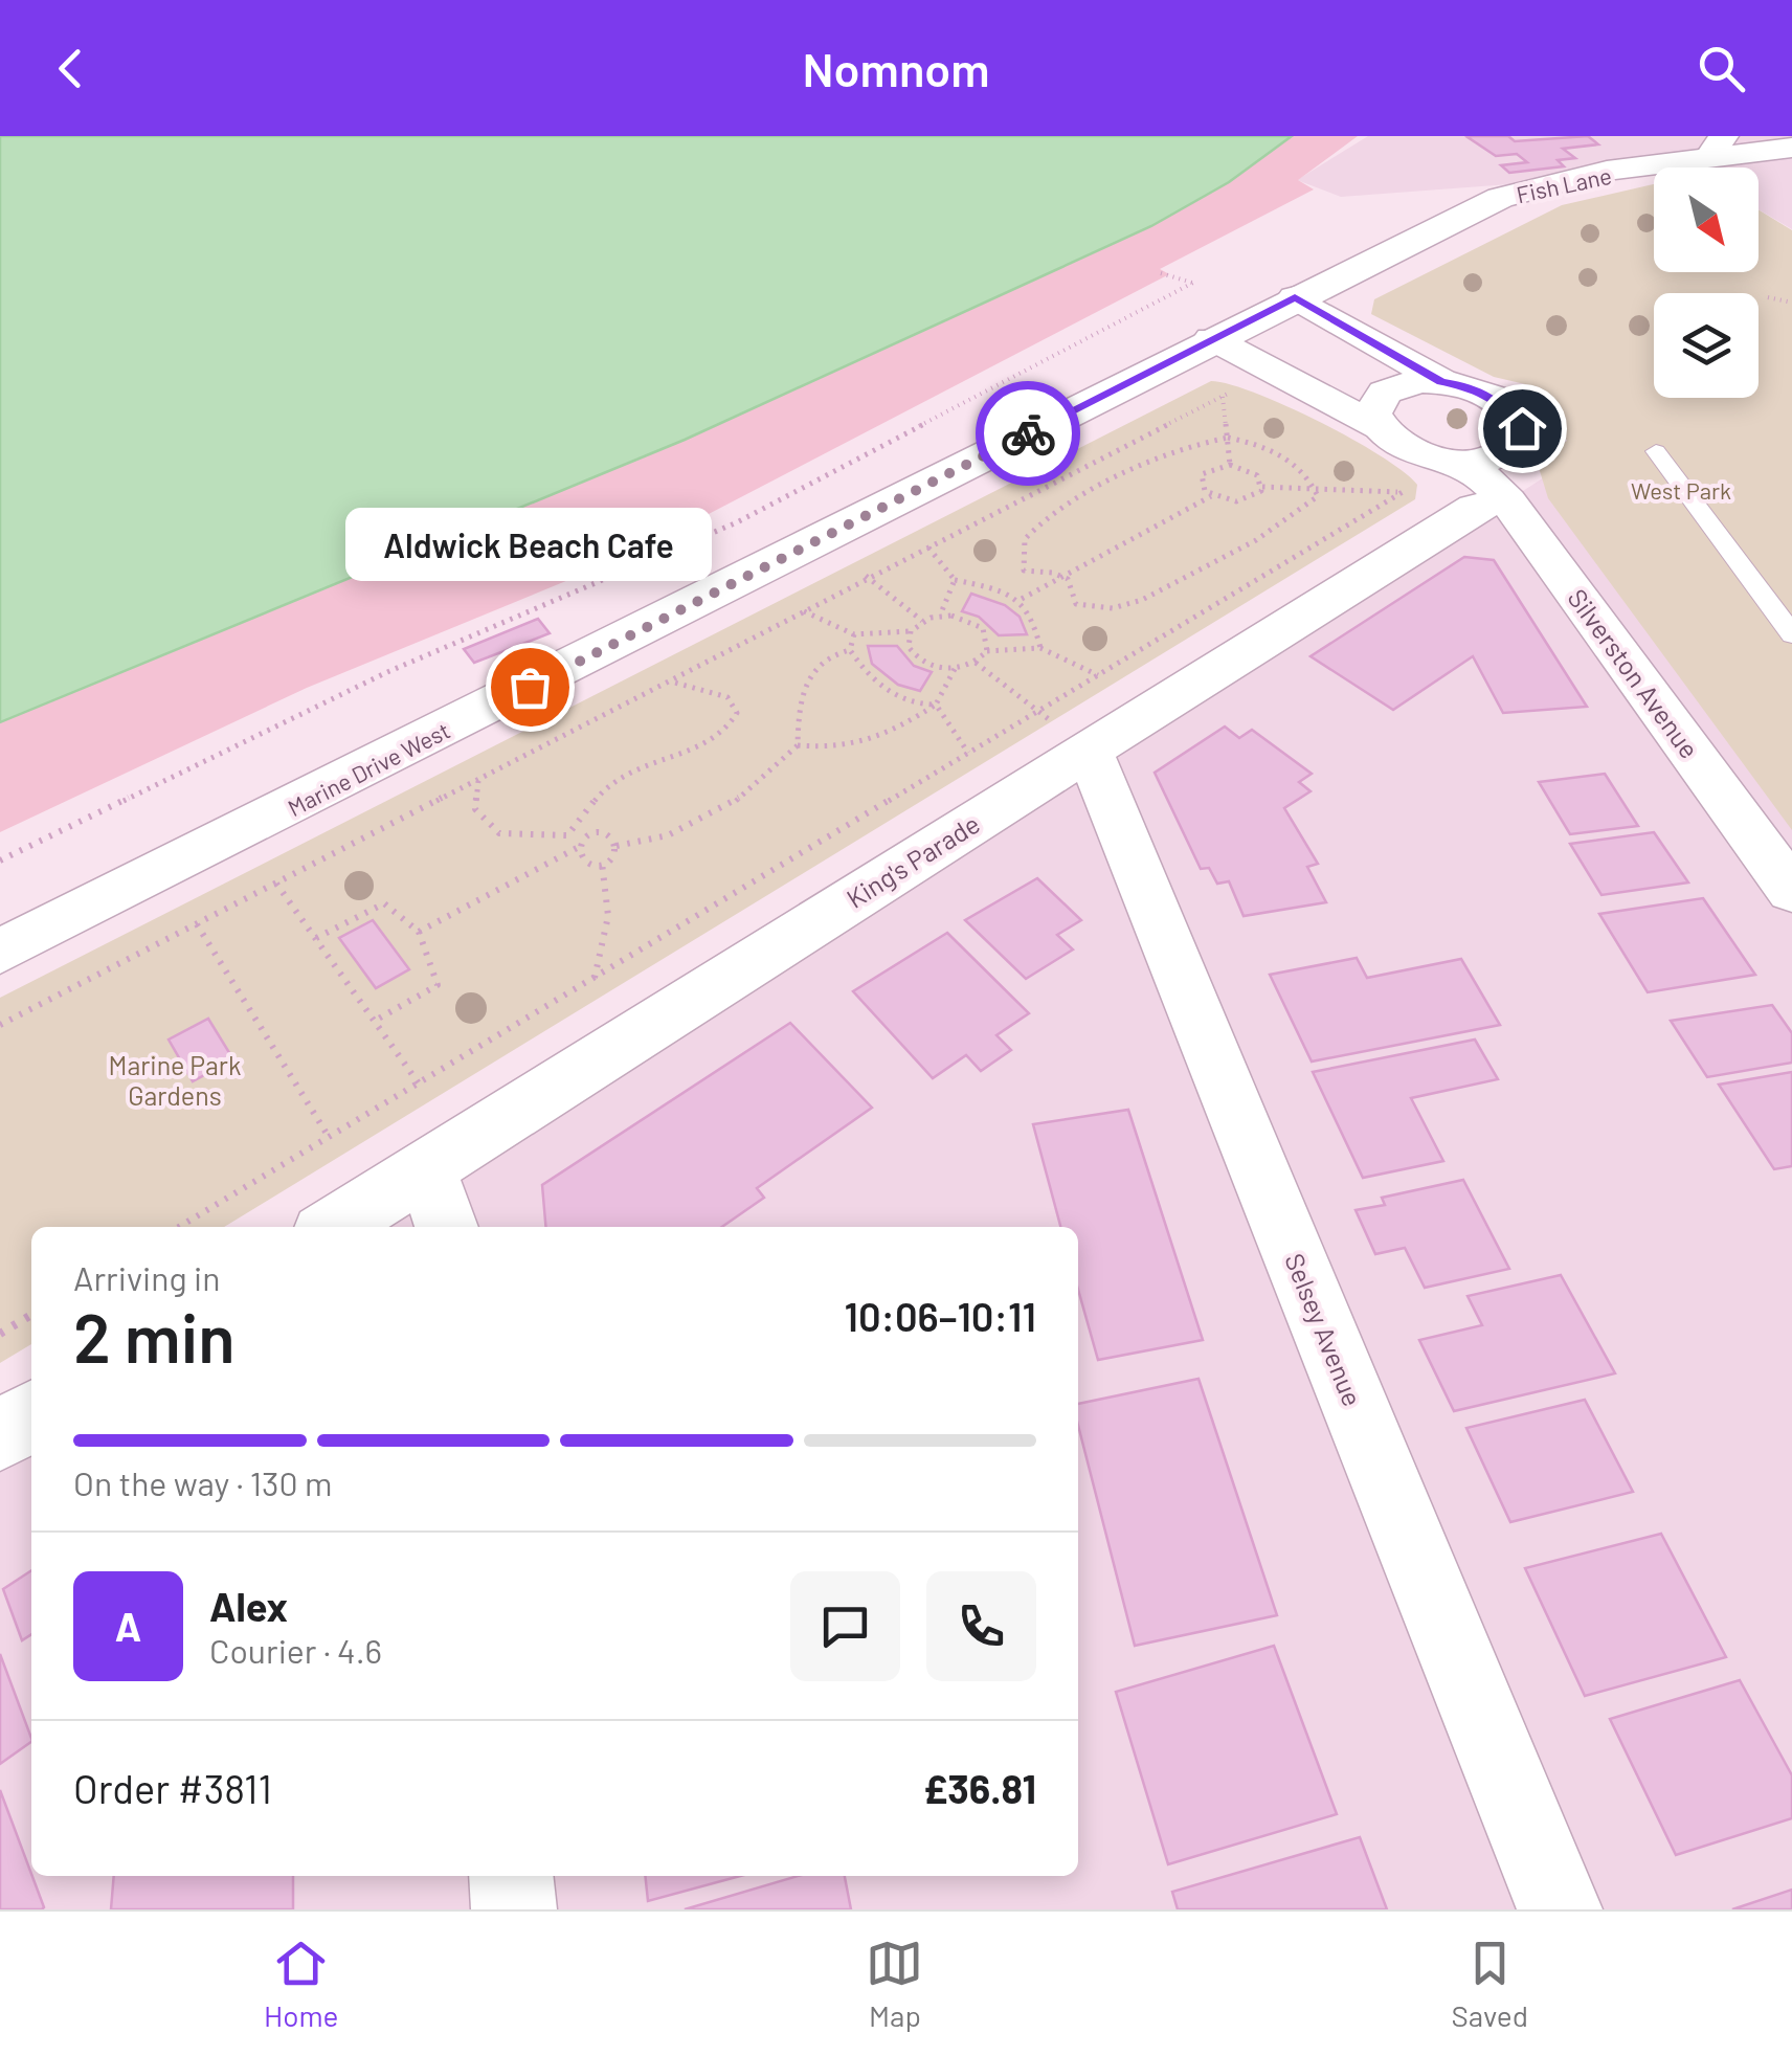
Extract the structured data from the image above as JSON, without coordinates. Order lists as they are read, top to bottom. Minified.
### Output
{"streets":{"street":["Fish Lane","Silverston Avenue","Marine Drive West","King's Parade","Selsey Avenue"]},"crossings":[["Fish Lane","Marine Drive West"],["Silverston Avenue","King's Parade"],["King's Parade","Selsey Avenue"]],"parks":["West Park","Marine Park Gardens"],"places":["Aldwick Beach Cafe"],"north":"bottom right","page":{"header":"Nomnom","bubble":"Aldwick Beach Cafe","heading":["2 min","Arriving in","10:06–10:11"],"panel":["Alex","Courier · 4.6","Order #3811","£36.81"],"bar":"On the way · 130 m","round":"A","tabs":["Home","Map","Saved"]}}
